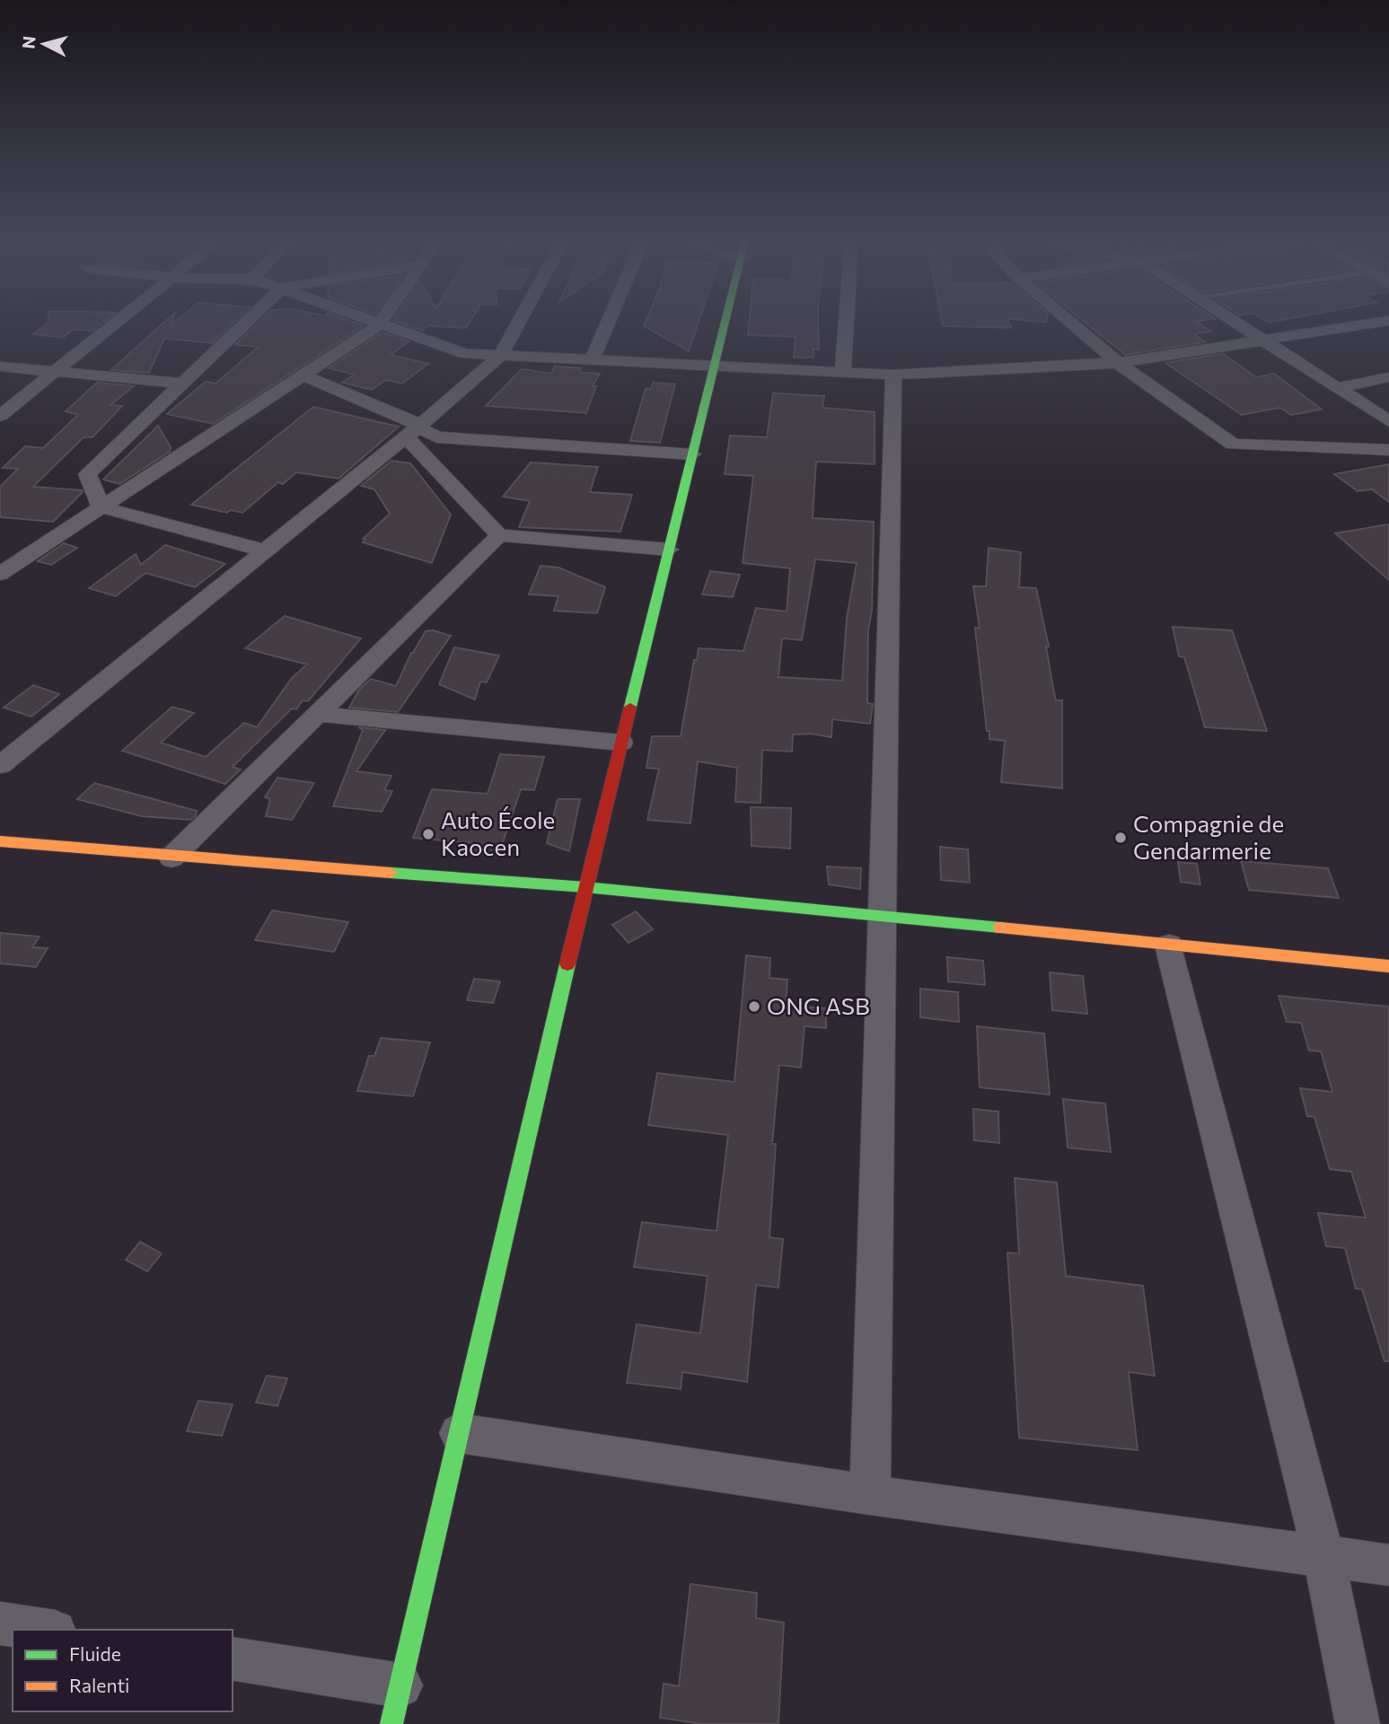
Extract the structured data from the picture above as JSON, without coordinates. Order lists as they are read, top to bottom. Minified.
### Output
{"places":["Auto École Kaocen","Compagnie de Gendarmerie","ONG ASB"],"legend":["Fluide","Ralenti"],"north":"left"}
